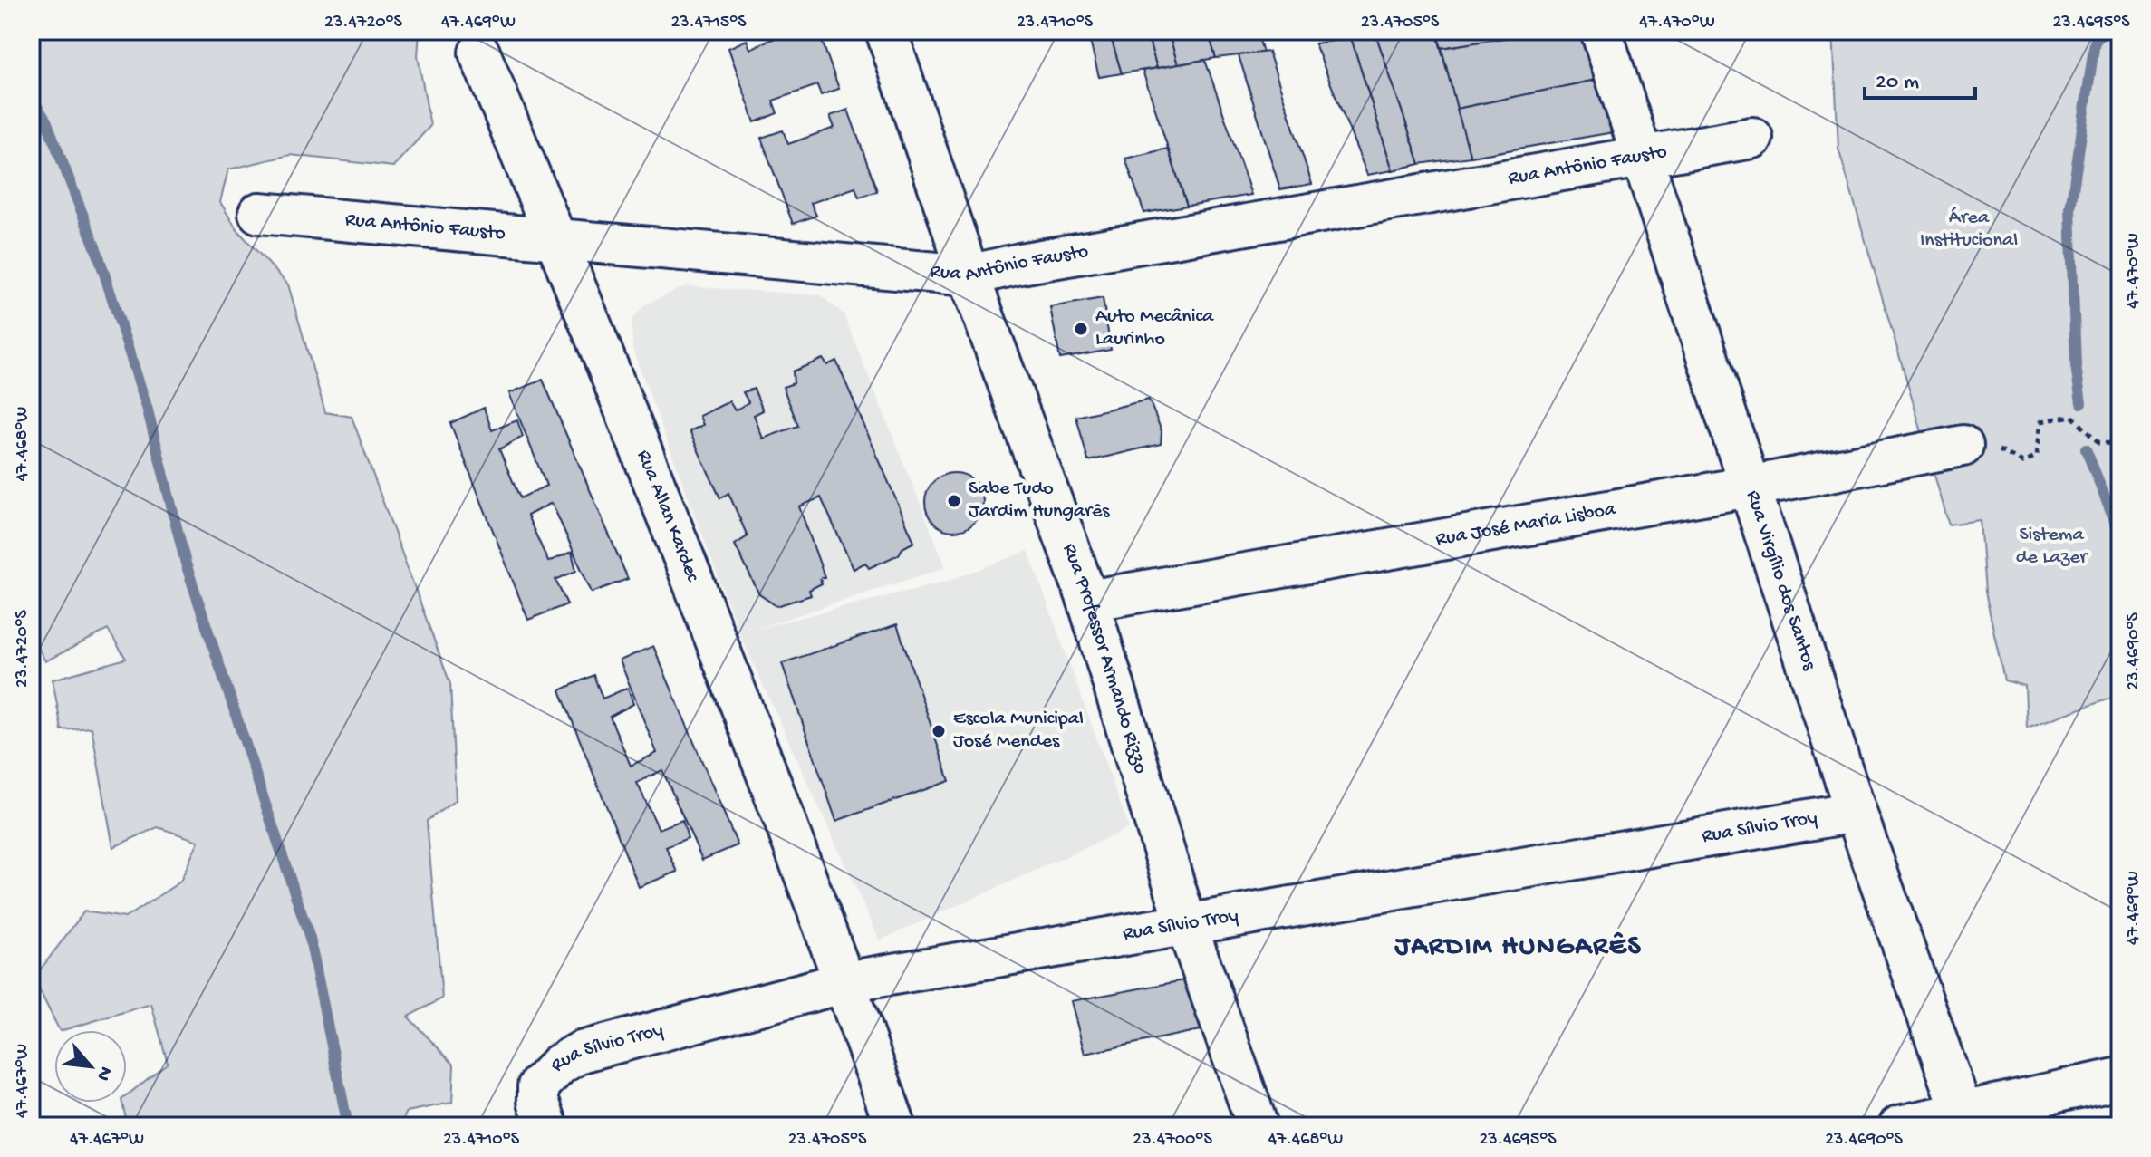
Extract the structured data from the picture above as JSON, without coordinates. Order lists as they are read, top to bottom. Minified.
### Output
{"streets":{"street":["Rua Antônio Fausto","Rua Allan Kardec","Rua José Maria Lisboa","Rua Virgílio dos Santos","Rua Professor Armando Rizzo","Rua Sílvio Troy"]},"crossings":[["Rua Antônio Fausto","Rua Allan Kardec"],["Rua Antônio Fausto","Rua Virgílio dos Santos"],["Rua Antônio Fausto","Rua Professor Armando Rizzo"],["Rua Allan Kardec","Rua Sílvio Troy"],["Rua José Maria Lisboa","Rua Virgílio dos Santos"],["Rua José Maria Lisboa","Rua Professor Armando Rizzo"],["Rua Virgílio dos Santos","Rua Sílvio Troy"],["Rua Professor Armando Rizzo","Rua Sílvio Troy"]],"districts":["JARDIM HUNGARÊS"],"parks":["Área Institucional","Sistema de Lazer"],"places":["Auto Mecânica Laurinho","Sabe Tudo Jardim Hungarês","Escola Municipal José Mendes"],"scale_bar":"20 m","north":"bottom right","coordinates":["23.4720°S","47.469°W","23.4715°S","23.4710°S","23.4705°S","47.470°W","23.4695°S","47.468°W","23.4690°S","47.467°W","23.4700°S"]}
